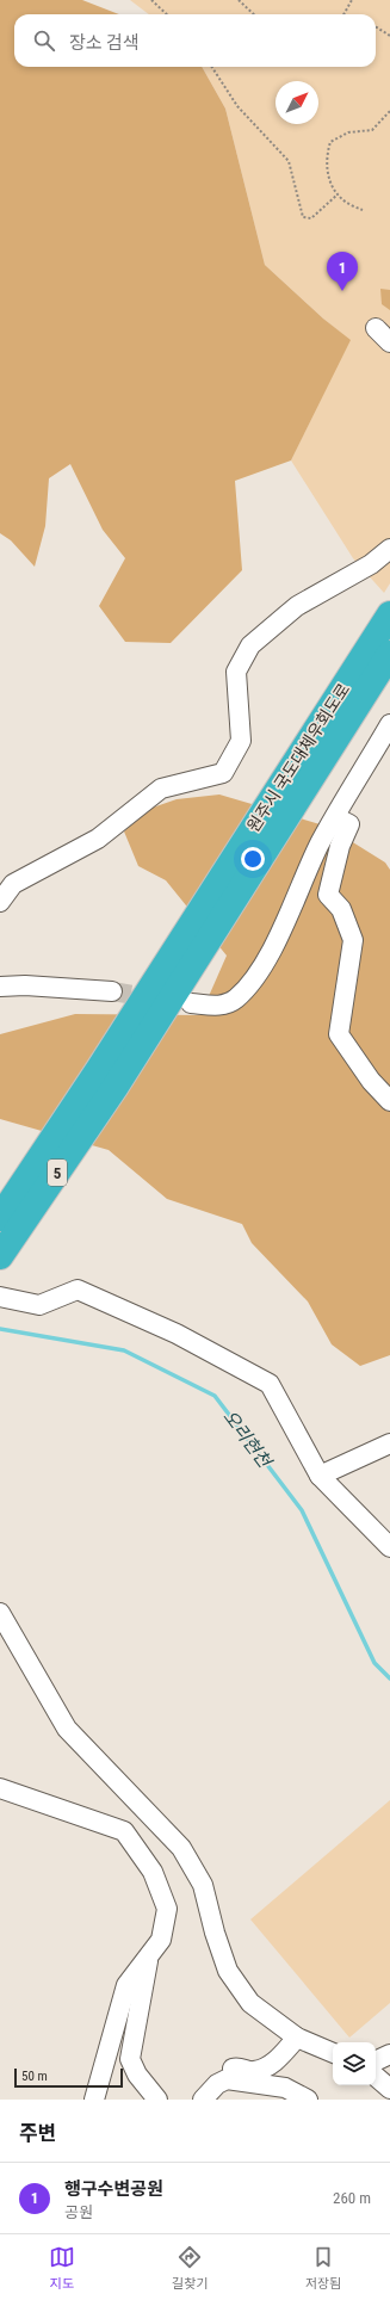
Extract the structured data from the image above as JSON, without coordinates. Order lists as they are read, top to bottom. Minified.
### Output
{"streets":{"highway":["원주시 국도대체우회도로","5"]},"crossings":[["원주시 국도대체우회도로","5"]],"water":["오리현천"],"scale_bar":"50 m","north":"top right","page":{"search":"장소 검색","pins":"1","scale":"50 m","heading":"주변","list":[{"mark":"1","name":"행구수변공원","note":"공원","value":"260 m"}],"nav":["지도","길찾기","저장됨"]}}
